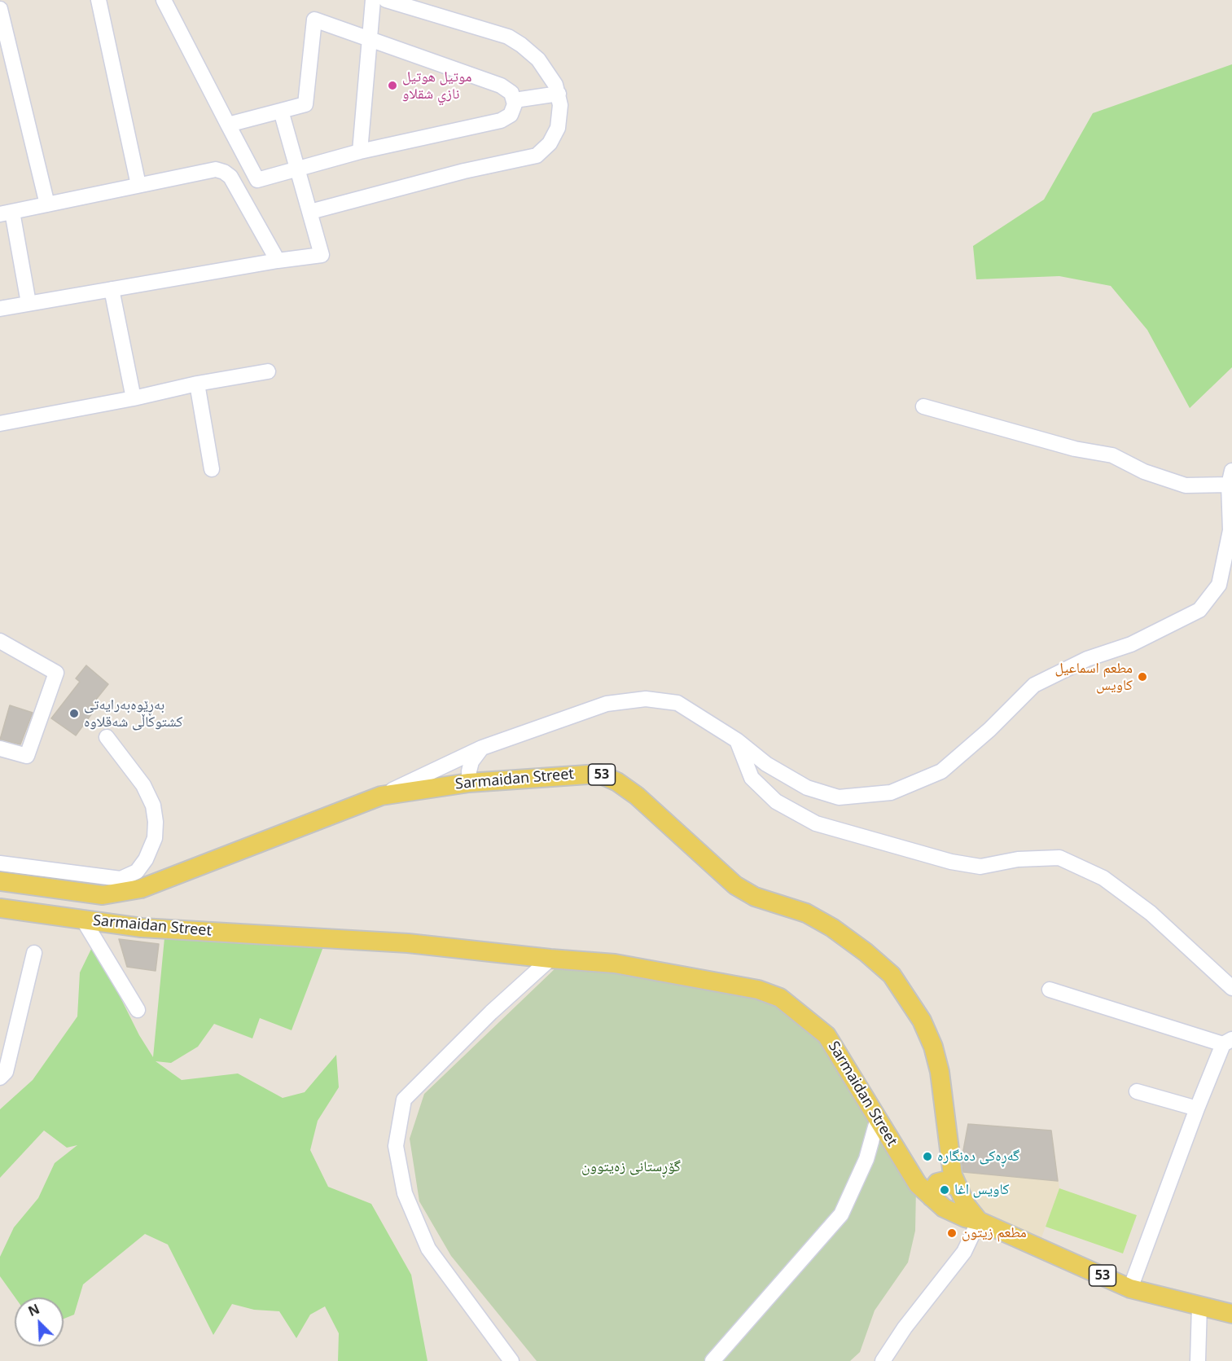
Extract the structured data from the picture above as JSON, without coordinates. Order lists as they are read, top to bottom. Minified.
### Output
{"streets":{"main road":["53","Sarmaidan Street"]},"crossings":[["53","Sarmaidan Street"]],"parks":["گۆڕستانی زەیتوون"],"places":["موتيل هوتيل نازي شقلاو","مطعم اسماعیل کاویس","بەڕێوەبەرایەتی کشتوکاڵی شەقلاوە","گەڕەکی دەنگارە","كاويس اغا","مطعم زيتون"],"north":"top left"}
